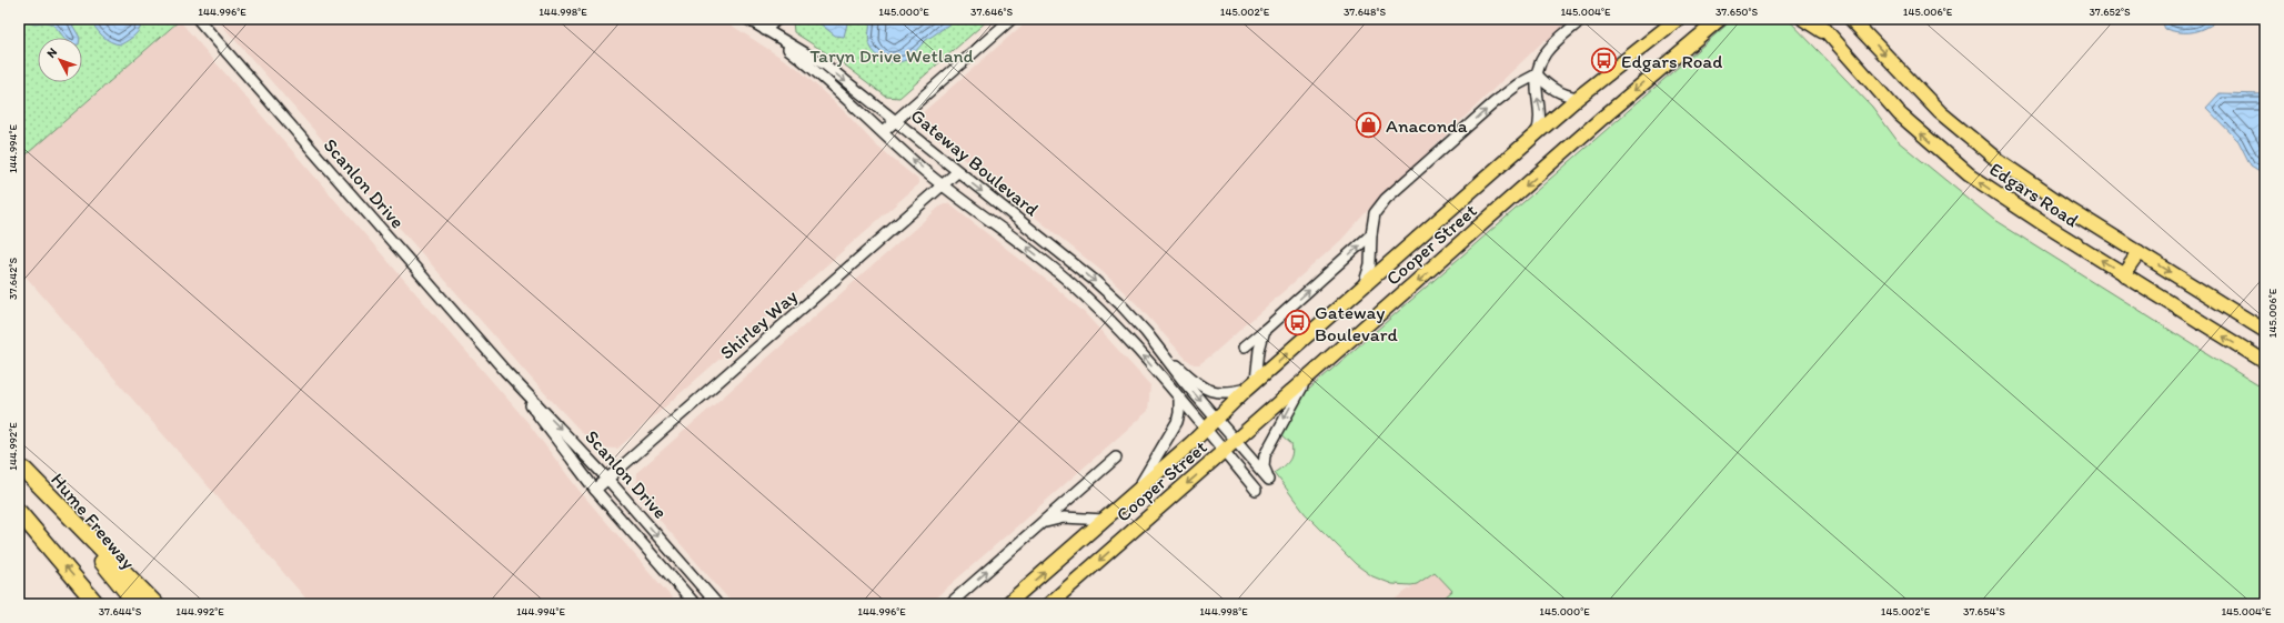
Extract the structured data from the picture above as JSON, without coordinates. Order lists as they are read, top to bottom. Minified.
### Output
{"streets":{"highway":["Hume Freeway"],"main road":["Edgars Road","Cooper Street"],"street":["Gateway Boulevard","Scanlon Drive","Shirley Way"]},"crossings":[["Gateway Boulevard","Cooper Street"],["Gateway Boulevard","Shirley Way"],["Scanlon Drive","Shirley Way"]],"parks":["Taryn Drive Wetland"],"places":{"bus stop":["Edgars Road","Gateway Boulevard"],"shop":["Anaconda"]},"north":"top left","coordinates":["144.996°E","144.998°E","145.000°E","37.646°S","145.002°E","37.648°S","145.004°E","37.650°S","145.006°E","37.652°S","144.994°E","37.642°S","144.992°E","37.644°S","37.654°S"]}
